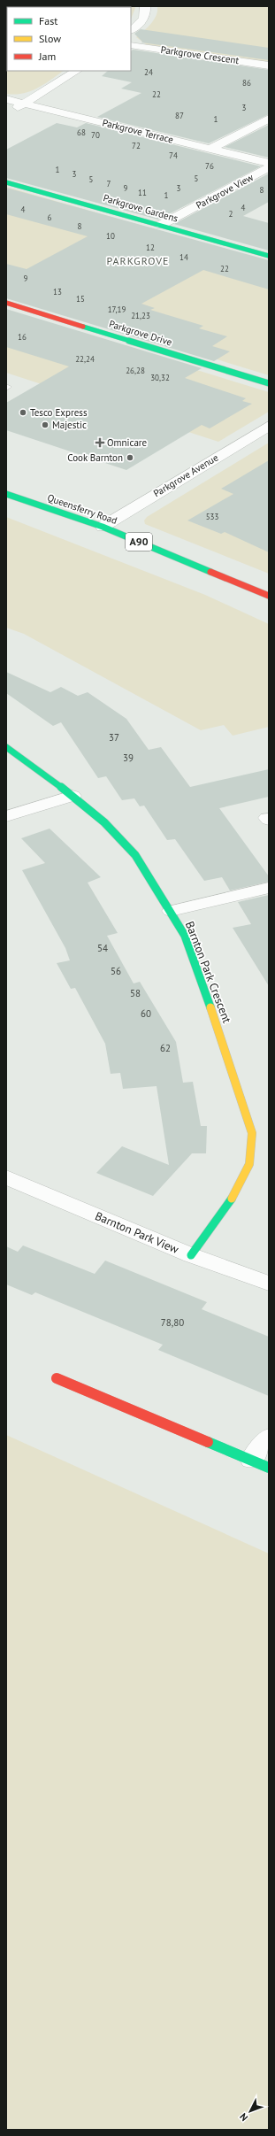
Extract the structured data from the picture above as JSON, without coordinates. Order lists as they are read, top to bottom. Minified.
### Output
{"streets":{"street":["Parkgrove Crescent","Parkgrove Terrace","Parkgrove View","Parkgrove Gardens","Parkgrove Drive","Parkgrove Avenue","Queensferry Road","A90","Barnton Park Crescent","Barnton Park View"]},"crossings":[["Parkgrove View","Parkgrove Gardens"],["Parkgrove Avenue","Queensferry Road"],["Barnton Park Crescent","Barnton Park View"]],"districts":["PARKGROVE"],"places":{"other":["Tesco Express","Majestic","Cook Barnton"],"health":["Omnicare"]},"house_numbers":["24","86","22","3","87","1","68","70","72","74","76","1","3","5","5","7","9","3","8","11","1","4","4","2","6","8","10","12","14","22","9","13","15","17,19","21,23","16","22,24","26,28","30,32","533","37","39","54","56","58","60","62","78,80"],"legend":["Fast","Slow","Jam"],"north":"bottom left"}
